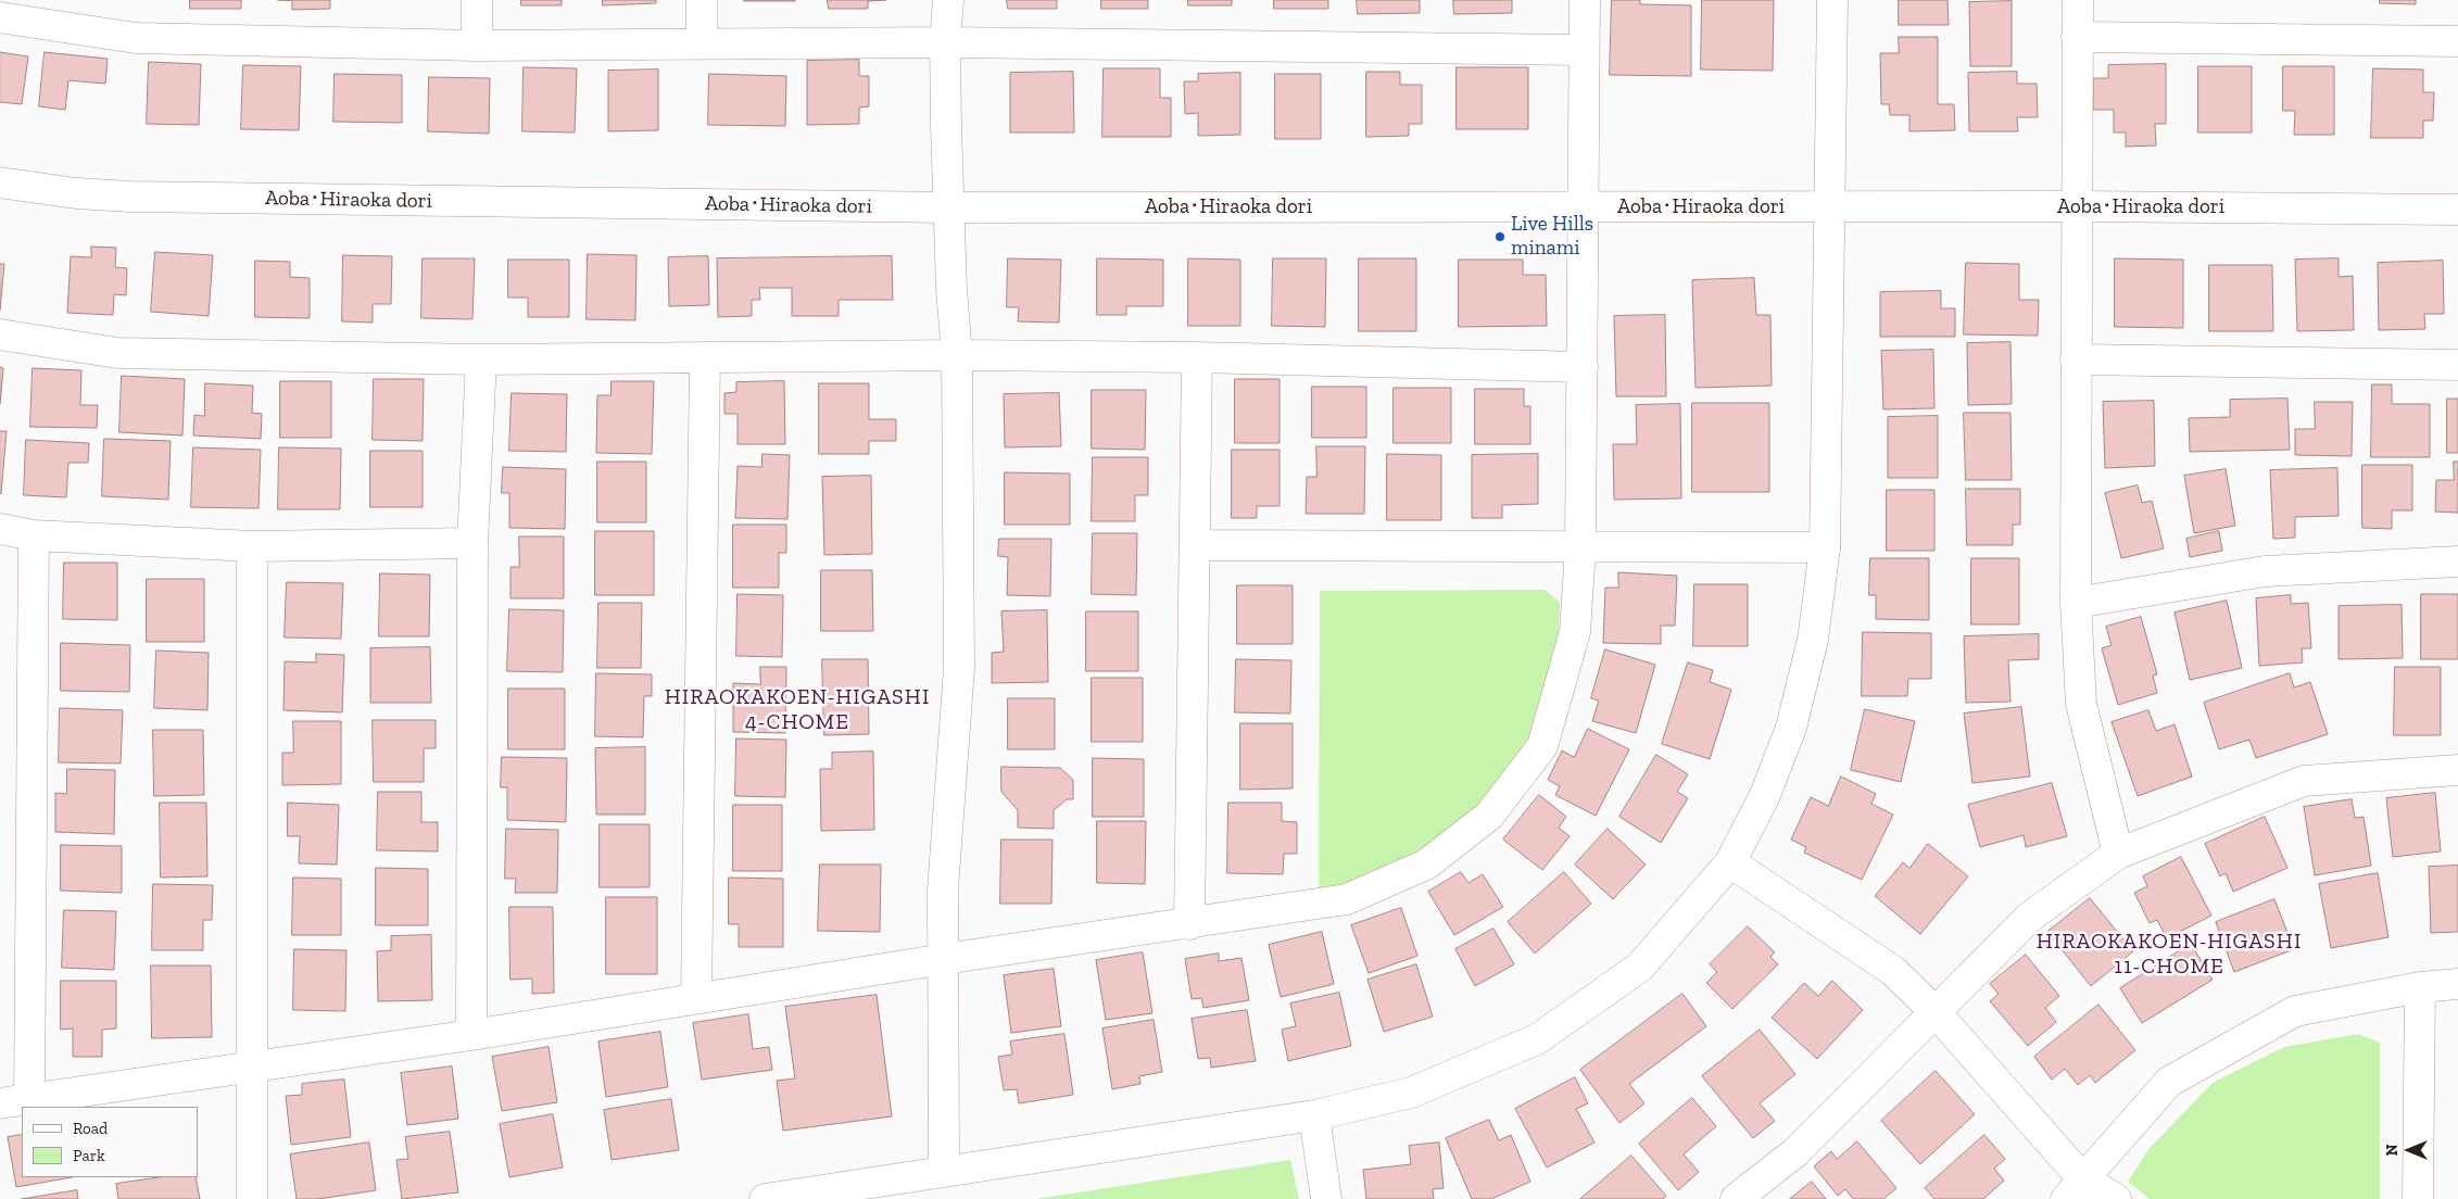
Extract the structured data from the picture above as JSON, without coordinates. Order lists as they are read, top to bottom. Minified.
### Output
{"streets":{"street":["Aoba･Hiraoka dori"]},"districts":["HIRAOKAKOEN-HIGASHI 4-CHOME","HIRAOKAKOEN-HIGASHI 11-CHOME"],"places":["Live Hills minami"],"legend":["Road","Park"],"north":"left"}
